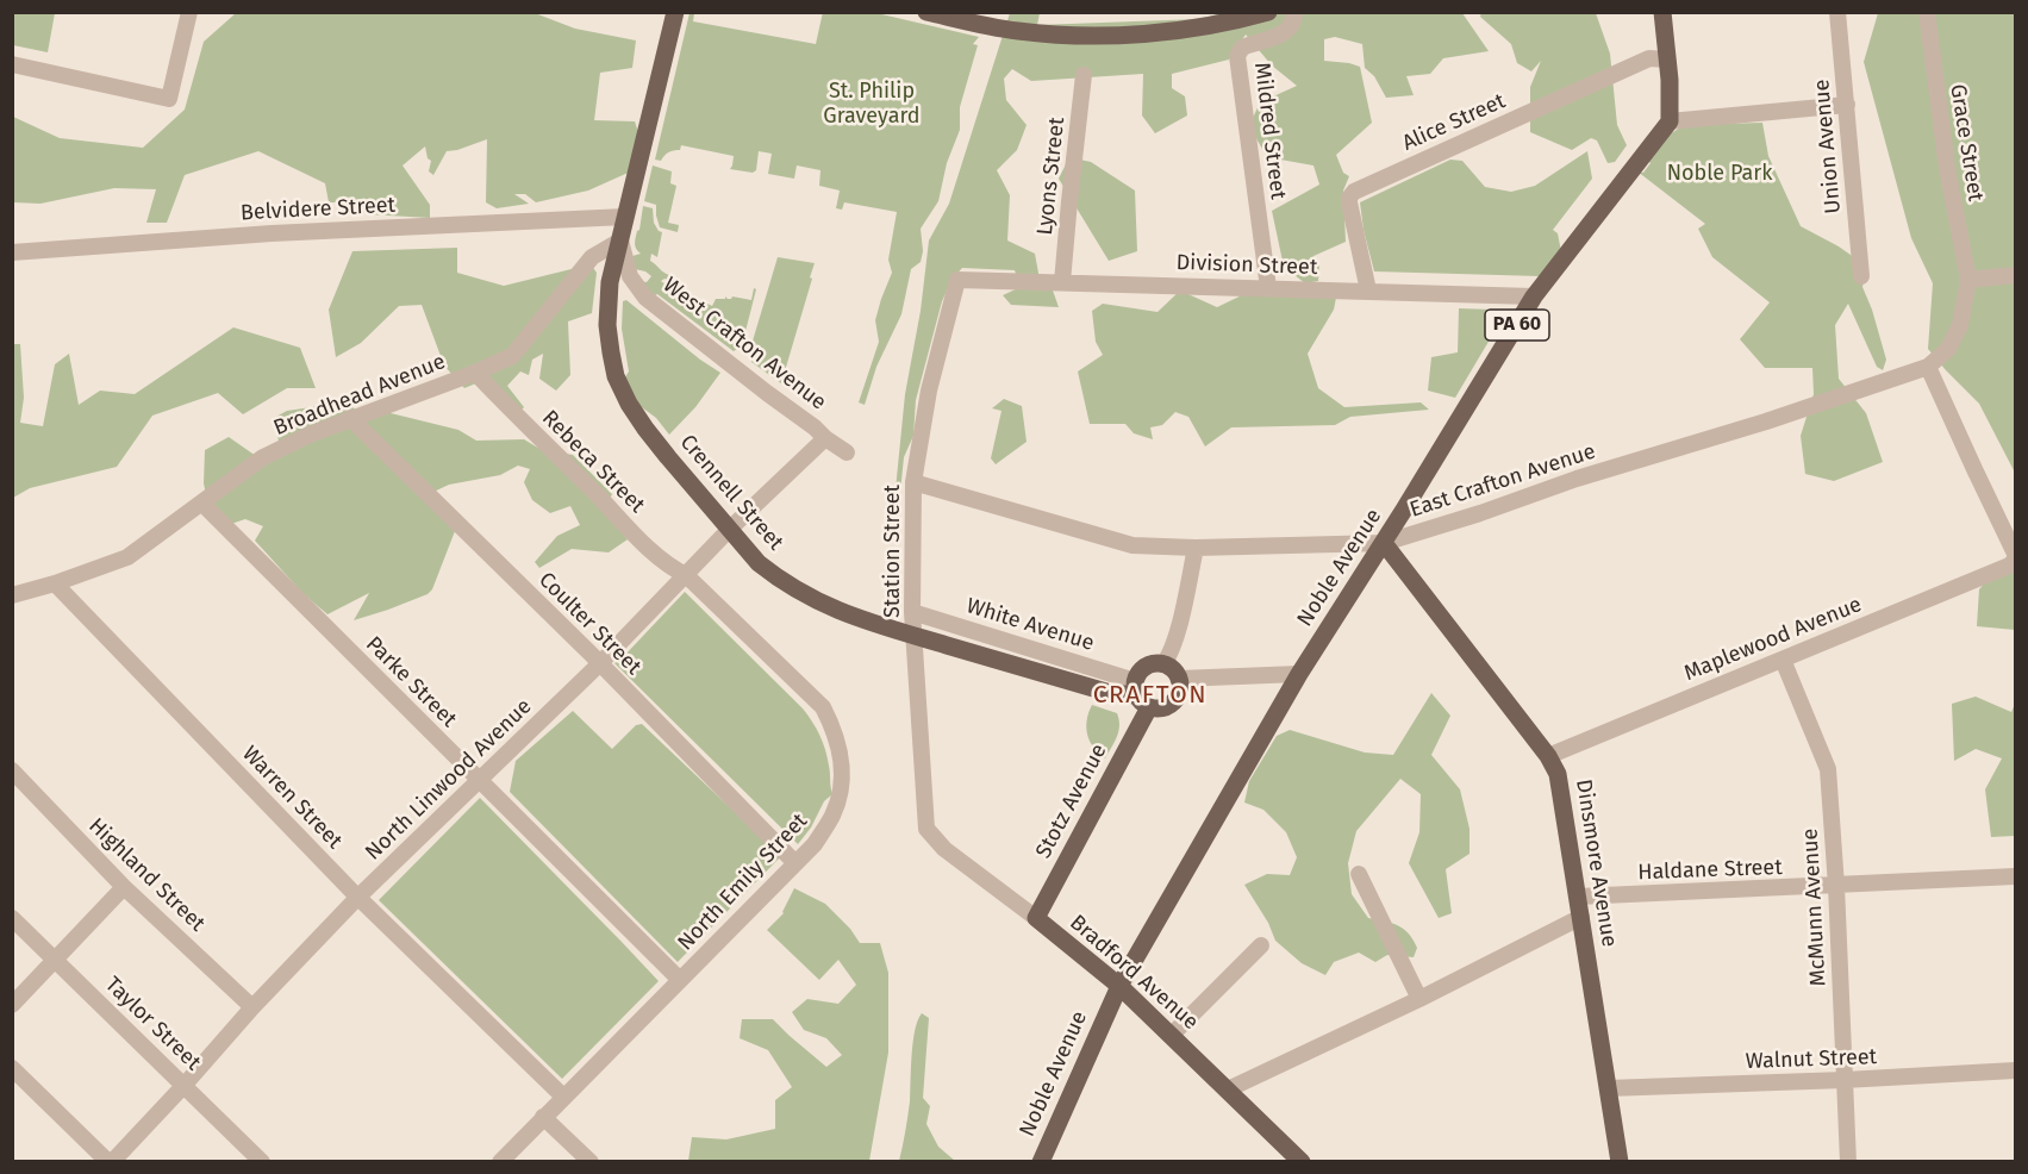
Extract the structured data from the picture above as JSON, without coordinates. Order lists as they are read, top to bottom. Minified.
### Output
{"streets":{"main road":["PA 60","West Crafton Avenue","Crennell Street","Noble Avenue","Stotz Avenue","Dinsmore Avenue","Bradford Avenue"],"street":["Alice Street","Mildred Street","Grace Street","Union Avenue","Lyons Street","Belvidere Street","Division Street","Broadhead Avenue","Rebeca Street","East Crafton Avenue","Station Street","Coulter Street","White Avenue","Maplewood Avenue","Parke Street","North Linwood Avenue","Warren Street","Haldane Street","Highland Street","North Emily Street","McMunn Avenue","Taylor Street","Walnut Street"]},"crossings":[["Alice Street","Division Street"],["Mildred Street","Division Street"],["Lyons Street","Division Street"],["Belvidere Street","West Crafton Avenue"],["Division Street","Station Street"],["Division Street","Noble Avenue"],["West Crafton Avenue","Broadhead Avenue"],["West Crafton Avenue","Crennell Street"],["West Crafton Avenue","North Linwood Avenue"],["Broadhead Avenue","Rebeca Street"],["Broadhead Avenue","Crennell Street"],["Broadhead Avenue","Coulter Street"],["Broadhead Avenue","Parke Street"],["Broadhead Avenue","Warren Street"],["Rebeca Street","North Linwood Avenue"],["Rebeca Street","North Emily Street"],["East Crafton Avenue","Station Street"],["East Crafton Avenue","Noble Avenue"],["East Crafton Avenue","Dinsmore Avenue"],["Crennell Street","White Avenue"],["Crennell Street","North Linwood Avenue"],["Crennell Street","Stotz Avenue"],["Station Street","White Avenue"],["Station Street","Bradford Avenue"],["Noble Avenue","Dinsmore Avenue"],["Noble Avenue","Bradford Avenue"],["Coulter Street","North Linwood Avenue"],["Coulter Street","North Emily Street"],["White Avenue","Stotz Avenue"],["Maplewood Avenue","Dinsmore Avenue"],["Maplewood Avenue","McMunn Avenue"],["Parke Street","North Linwood Avenue"],["Parke Street","North Emily Street"],["North Linwood Avenue","Warren Street"],["North Linwood Avenue","Highland Street"],["North Linwood Avenue","North Emily Street"],["North Linwood Avenue","Taylor Street"],["Warren Street","North Emily Street"],["Stotz Avenue","Bradford Avenue"],["Dinsmore Avenue","Haldane Street"],["Dinsmore Avenue","Walnut Street"],["Haldane Street","McMunn Avenue"],["McMunn Avenue","Walnut Street"]],"districts":["CRAFTON"],"parks":["St. Philip Graveyard","Noble Park"]}
